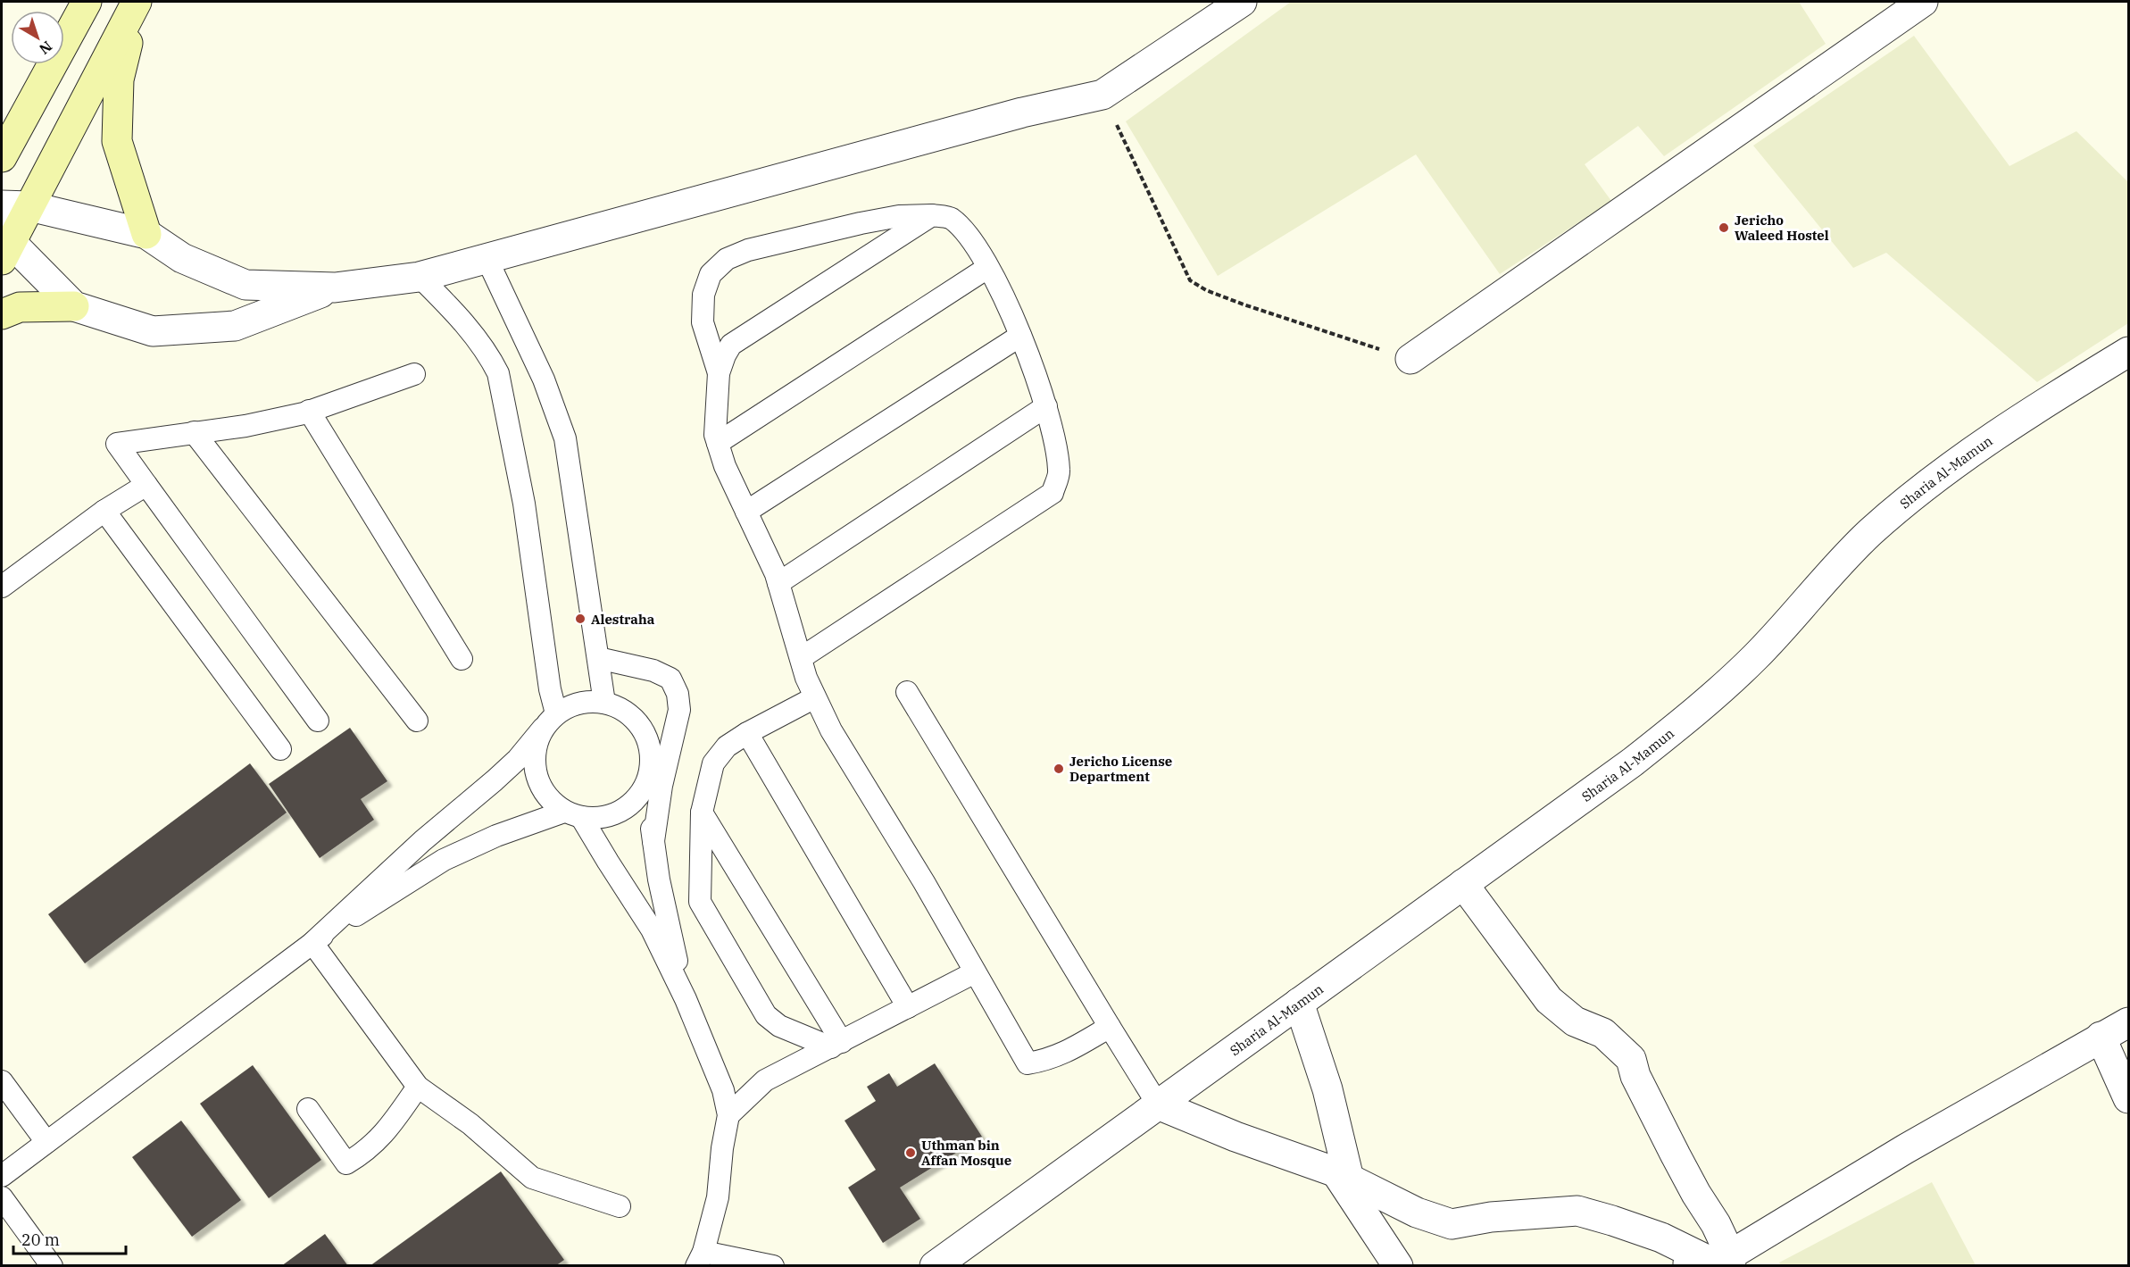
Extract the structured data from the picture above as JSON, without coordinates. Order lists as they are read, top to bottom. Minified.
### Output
{"streets":{"street":["Sharia Al-Mamun"]},"places":["Jericho Waleed Hostel","Alestraha","Jericho License Department","Uthman bin Affan Mosque"],"scale_bar":"20 m","north":"bottom right"}
